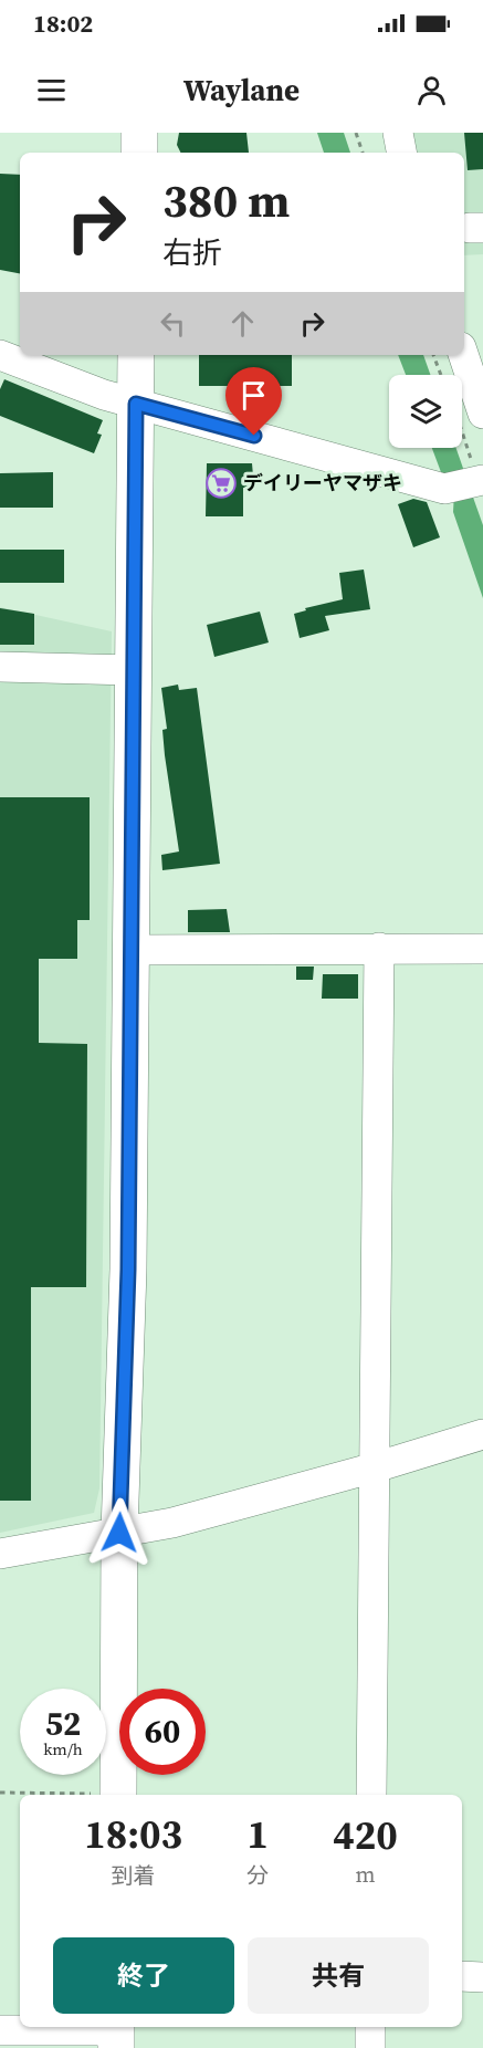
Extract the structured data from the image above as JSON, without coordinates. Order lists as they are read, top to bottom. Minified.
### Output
{"places":{"supermarket":["デイリーヤマザキ"]},"page":{"status":"18:02","header":"Waylane","turn":["380 m","右折"],"speed":"52 km/h","limit":"60","eta":["18:03","到着","1","分","420","m"],"buttons":["終了","共有"]}}
